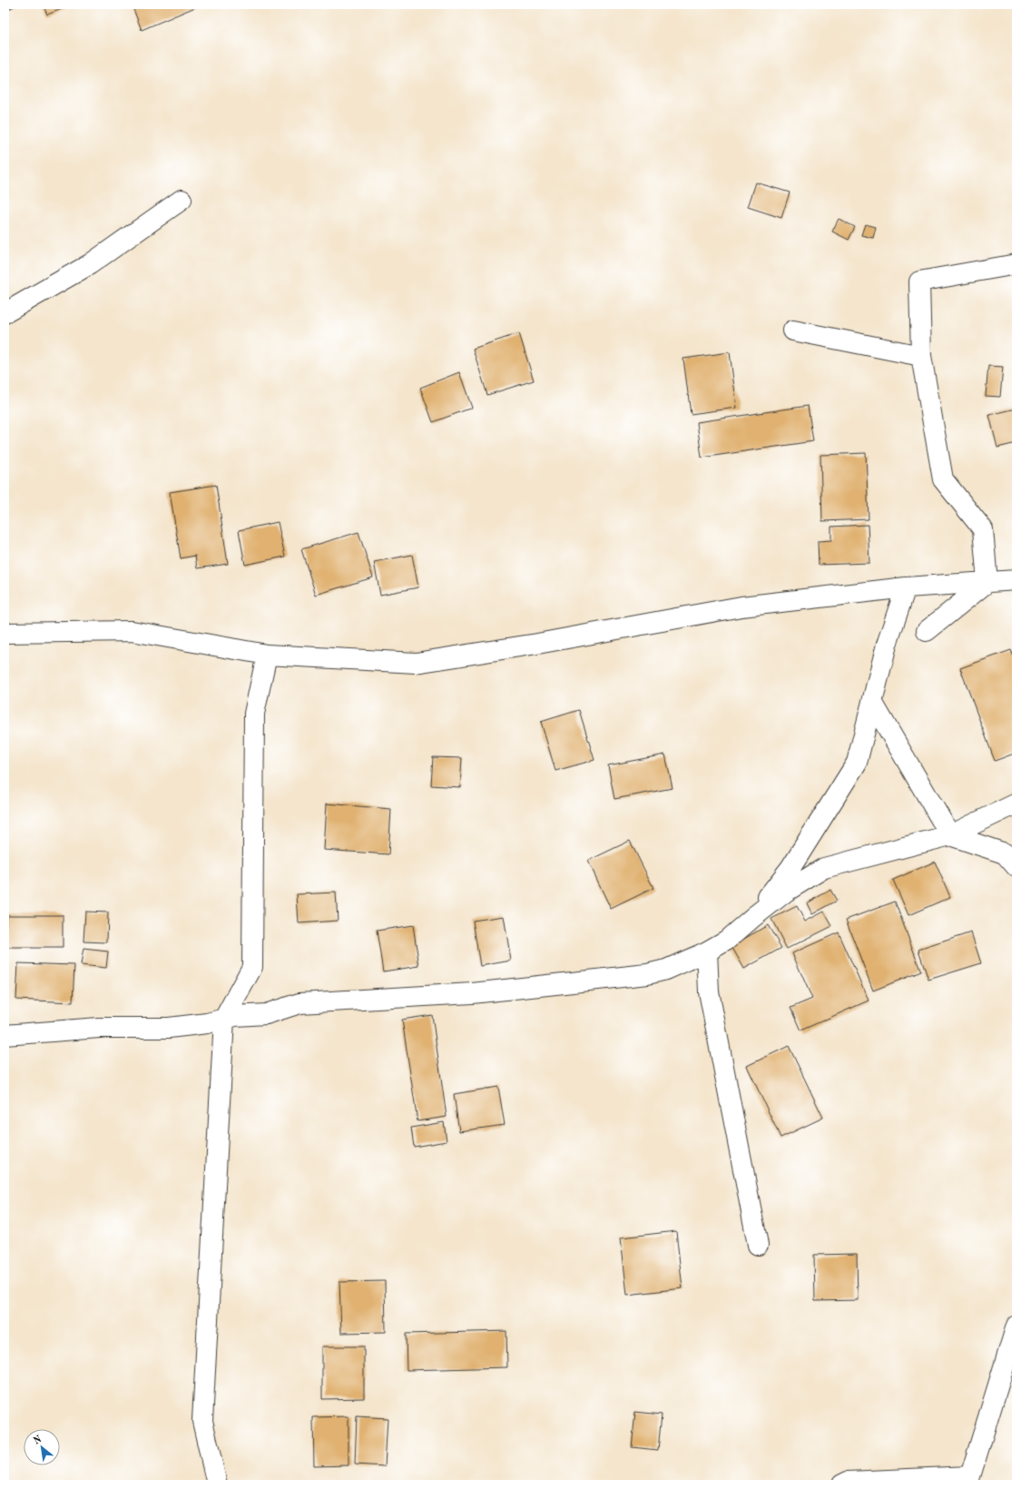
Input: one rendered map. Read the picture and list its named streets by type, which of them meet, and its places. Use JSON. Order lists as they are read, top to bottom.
{
  "north": "top left"
}
